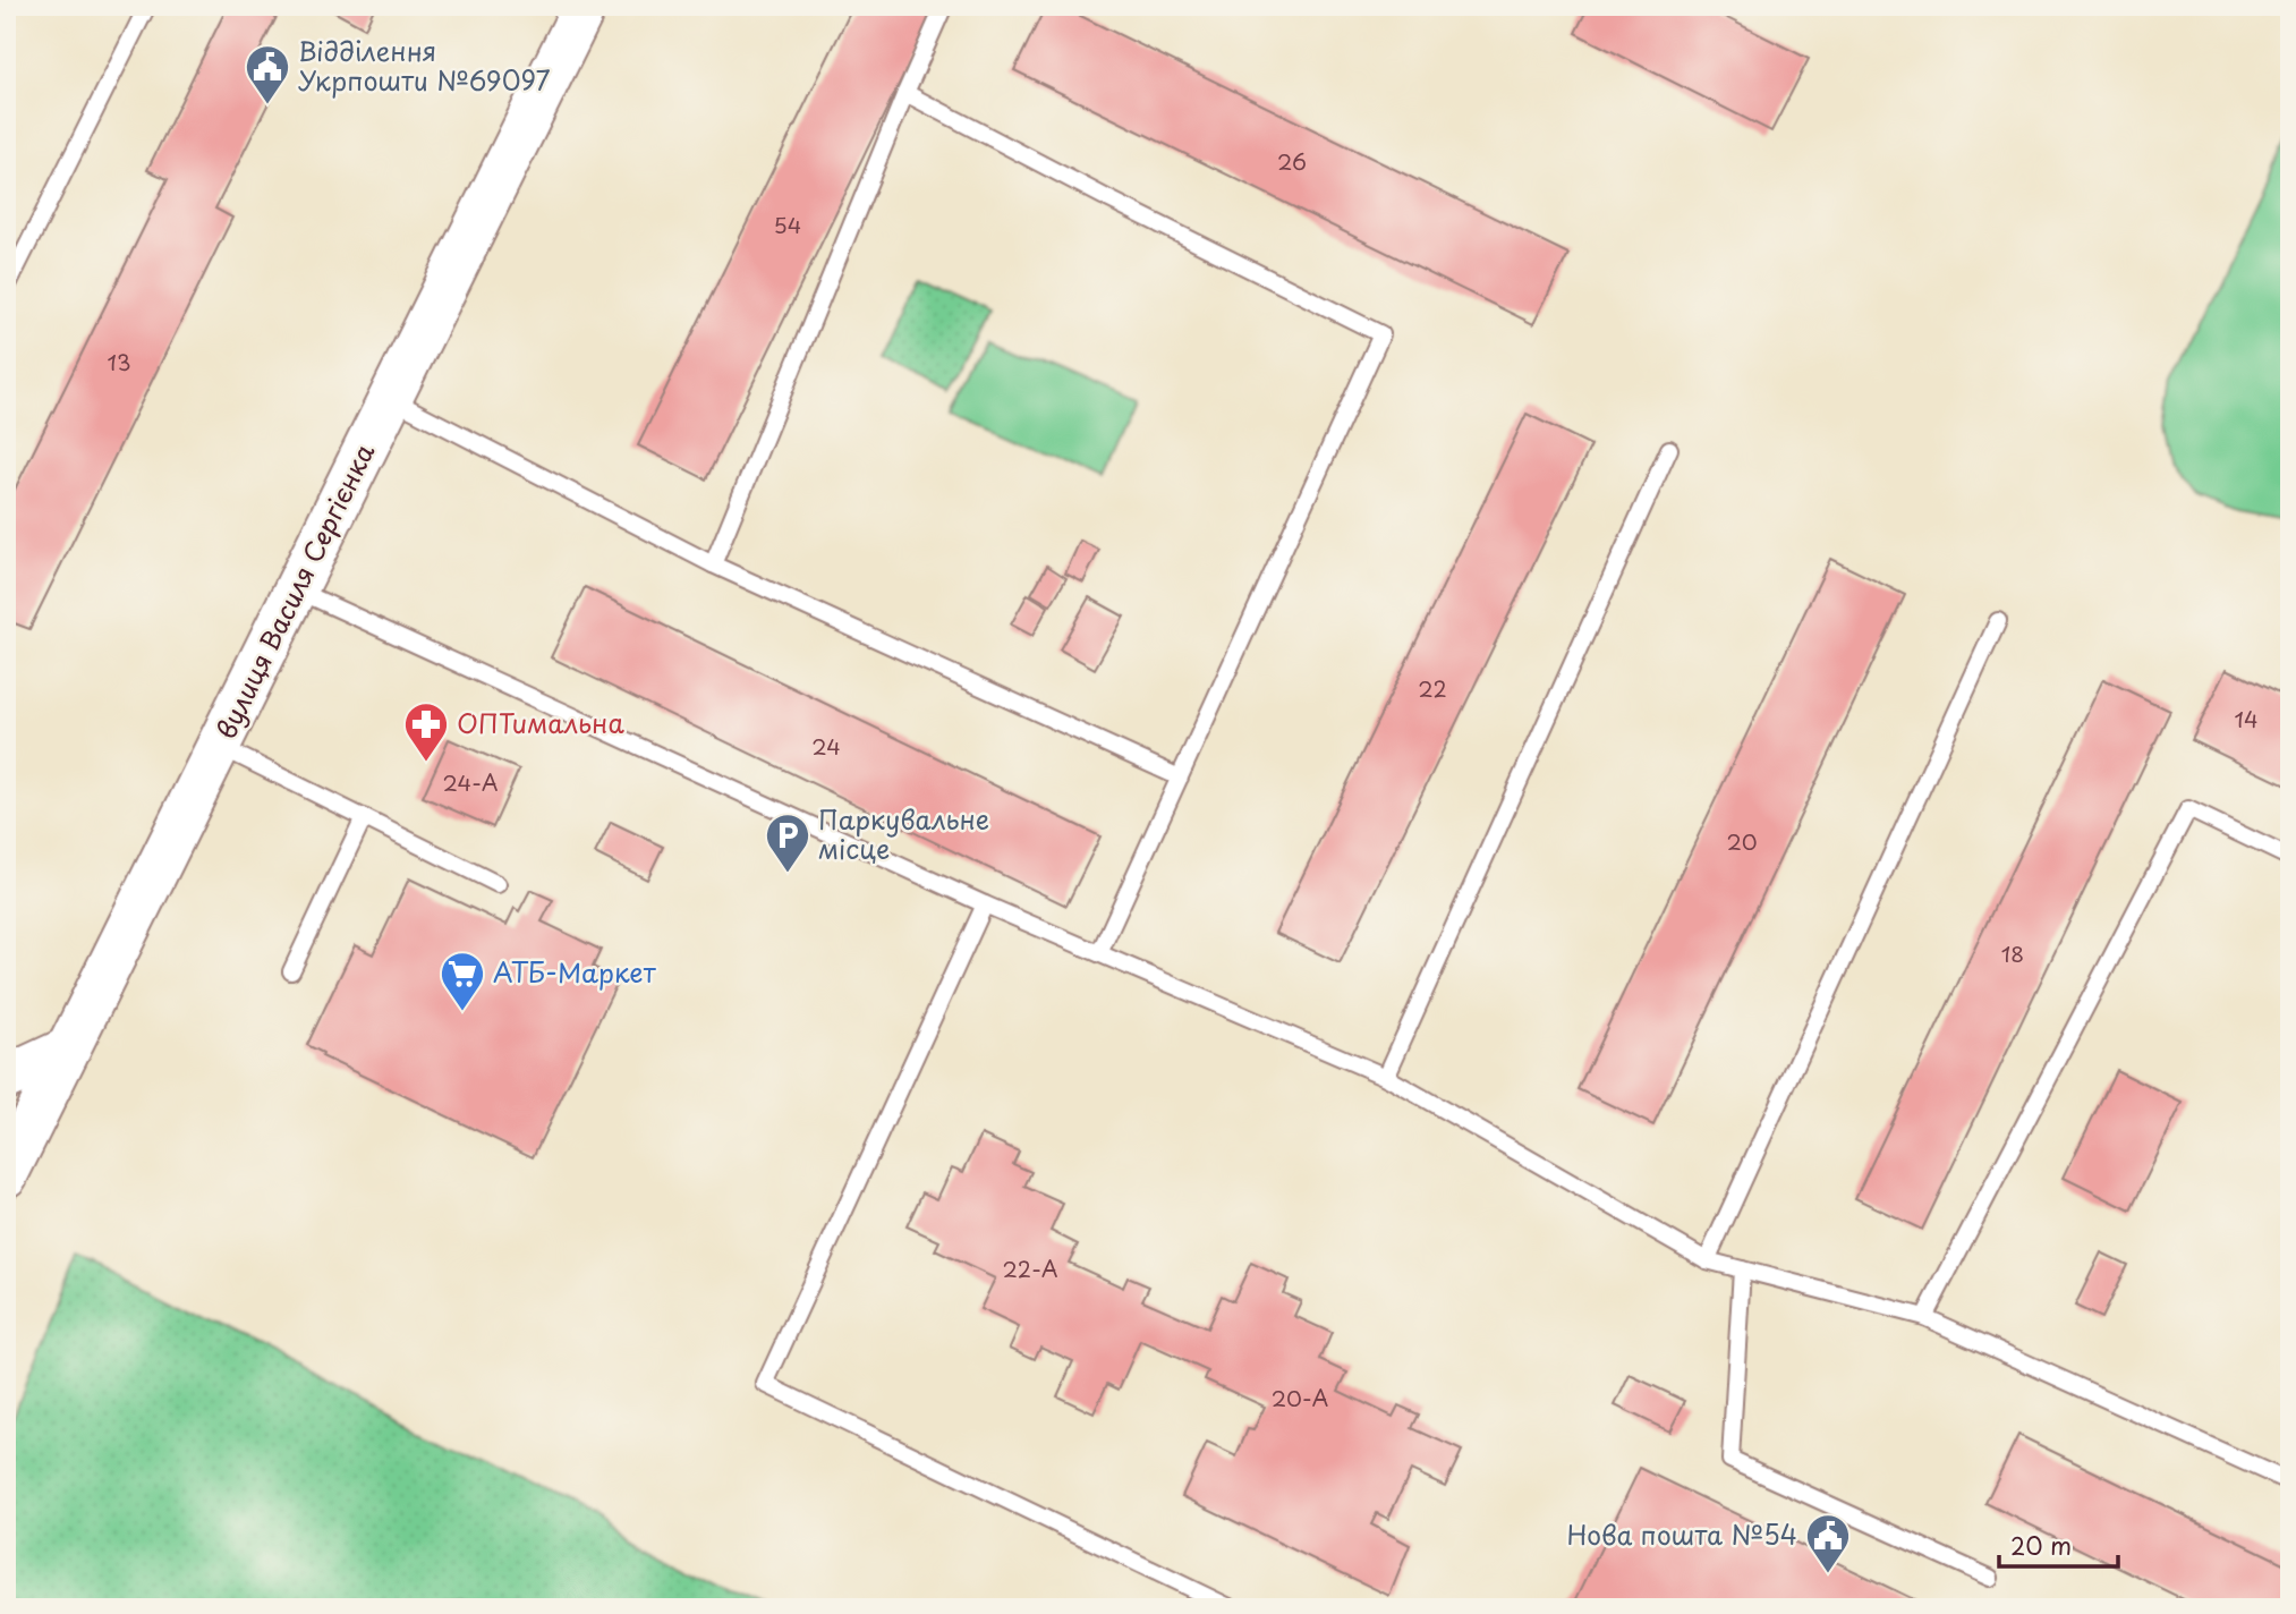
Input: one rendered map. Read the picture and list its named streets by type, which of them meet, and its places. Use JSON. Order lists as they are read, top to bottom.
{
  "streets": {
    "main road": ["вулиця Василя Сергієнка"]
  },
  "places": {
    "public building": ["Відділення Укрпошти №69097", "Нова пошта №54"],
    "pharmacy": ["ОПТимальна"],
    "parking": ["Паркувальне місце"],
    "supermarket": ["АТБ-Маркет"]
  },
  "house_numbers": [
    "26",
    "54",
    "13",
    "22",
    "14",
    "24",
    "24-А",
    "20",
    "18",
    "22-А",
    "20-А"
  ],
  "scale_bar": "20 m"
}
